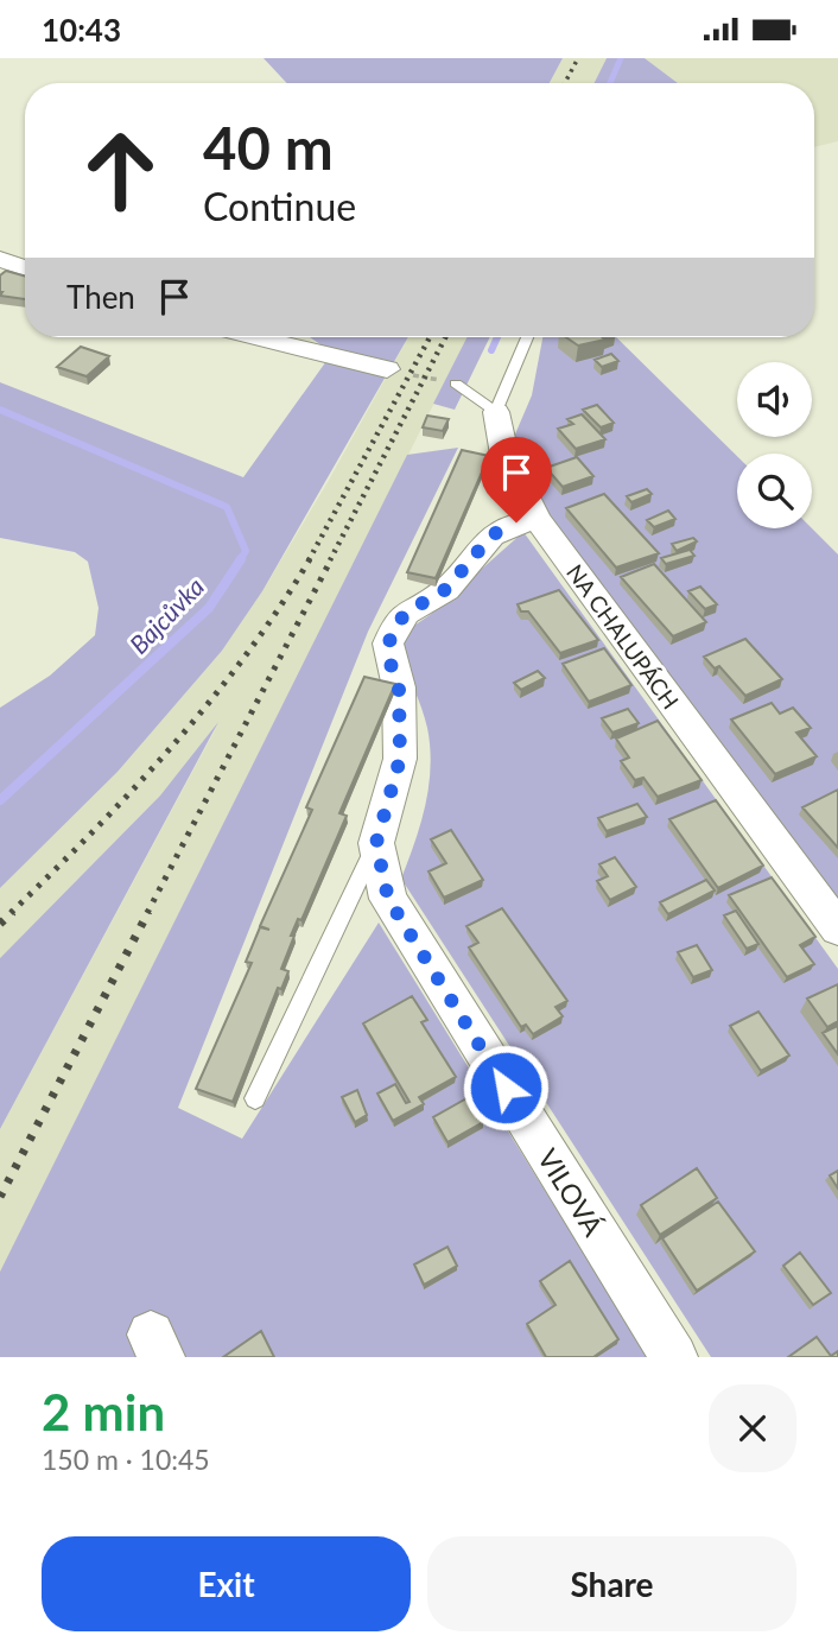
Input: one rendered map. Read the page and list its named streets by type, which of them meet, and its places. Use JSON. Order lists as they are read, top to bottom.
{
  "streets": {
    "street": ["NA CHALUPÁCH", "VILOVÁ"]
  },
  "water": ["Bajcůvka"],
  "page": {
    "status": "10:43",
    "turn": ["40 m", "Continue"],
    "then": "Then",
    "heading": ["2 min", "150 m · 10:45"],
    "buttons": ["Exit", "Share"]
  }
}
